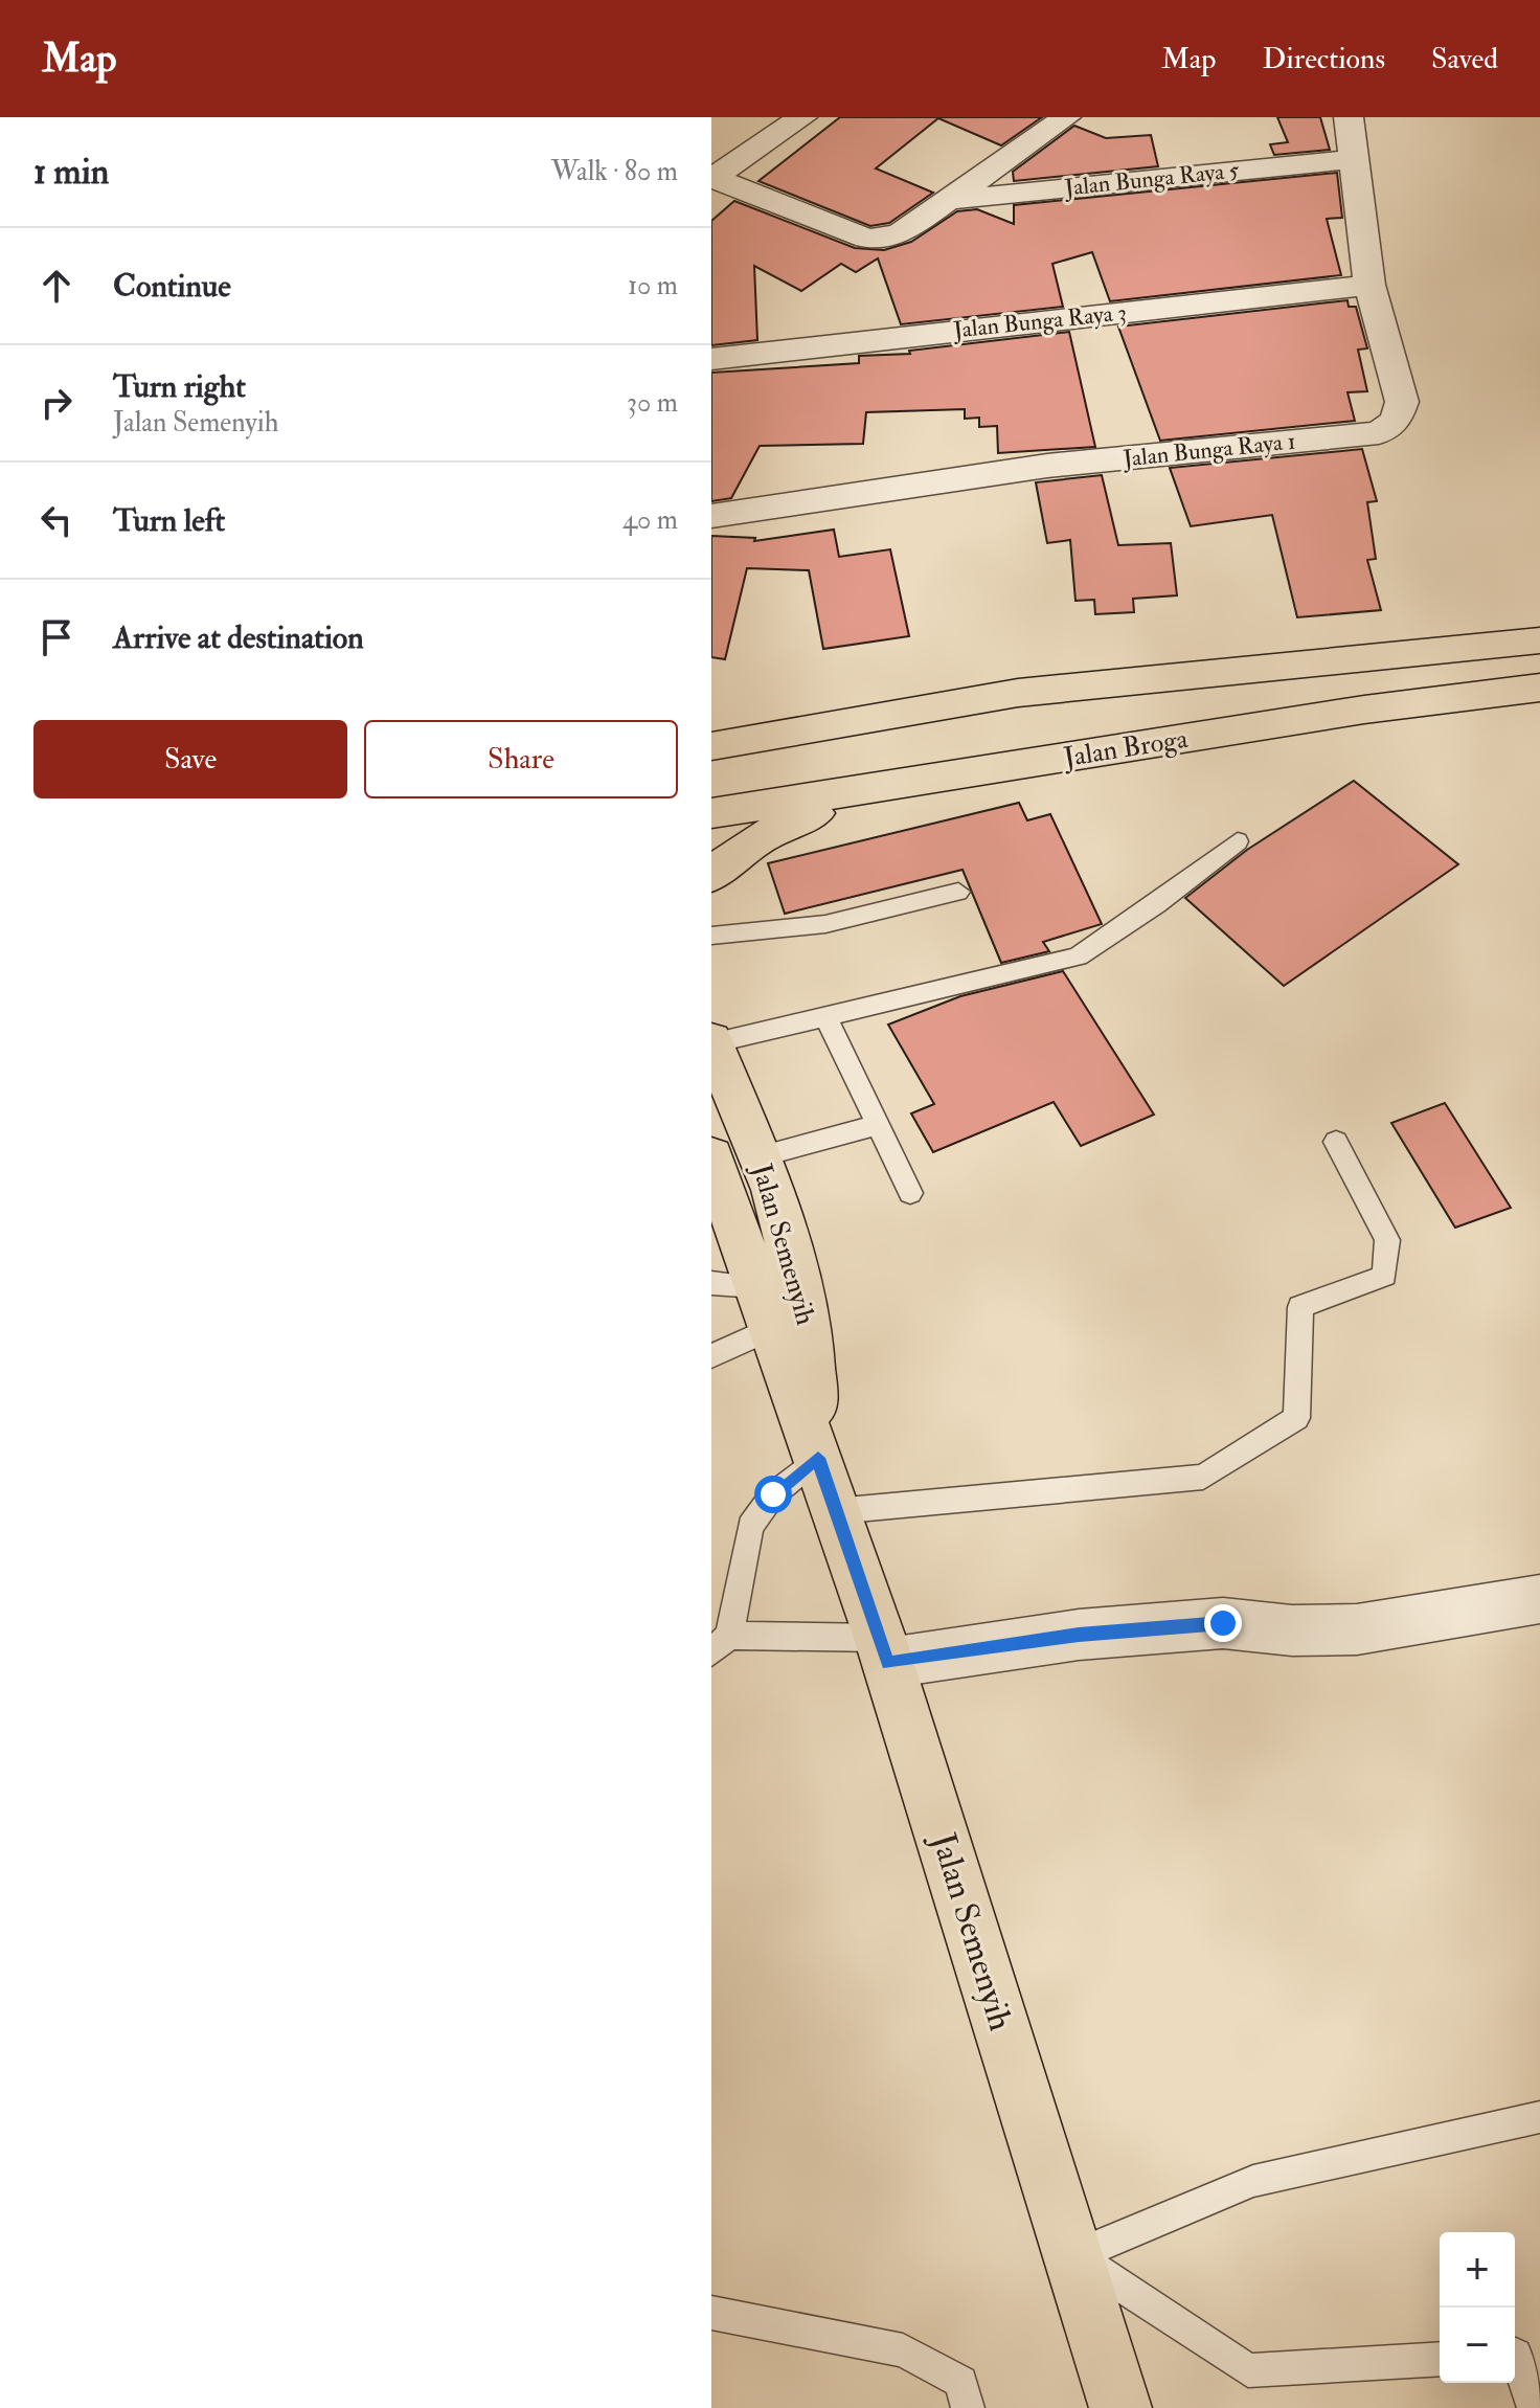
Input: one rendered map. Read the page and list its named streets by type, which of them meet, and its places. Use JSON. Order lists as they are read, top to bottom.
{
  "streets": {
    "main road": ["Jalan Broga", "Jalan Semenyih"],
    "street": ["Jalan Bunga Raya 5", "Jalan Bunga Raya 3", "Jalan Bunga Raya 1"]
  },
  "crossings": [
    ["Jalan Bunga Raya 5", "Jalan Bunga Raya 1"],
    ["Jalan Bunga Raya 3", "Jalan Bunga Raya 1"]
  ],
  "page": {
    "header": "Map",
    "nav": ["Map", "Directions", "Saved"],
    "heading": ["1 min", "Walk · 80 m"],
    "list": [
      ["Continue", "10 m"],
      ["Turn right", "Jalan Semenyih", "30 m"],
      ["Turn left", "40 m"],
      "Arrive at destination"
    ],
    "buttons": ["Save", "Share"],
    "map_buttons": ["+", "−"]
  }
}
